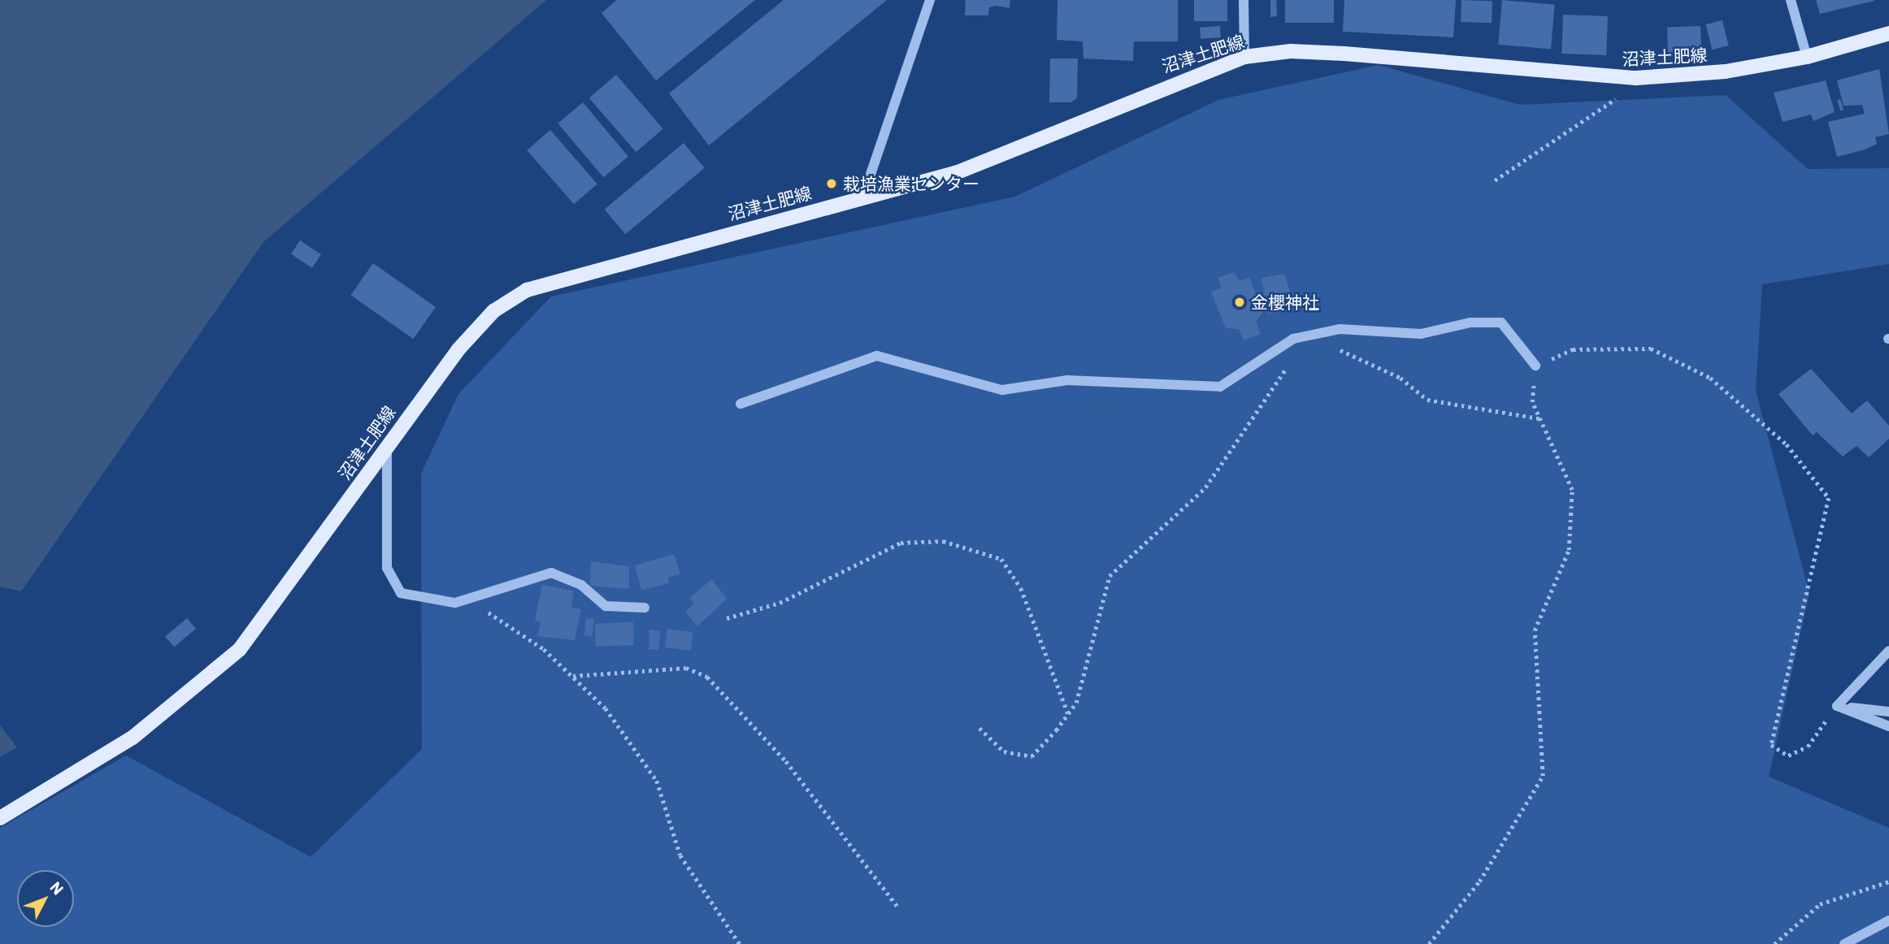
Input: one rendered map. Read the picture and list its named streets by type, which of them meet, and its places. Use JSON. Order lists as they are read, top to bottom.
{
  "streets": {
    "main road": ["沼津土肥線"]
  },
  "places": ["栽培漁業センター", "金櫻神社"],
  "north": "top right"
}
